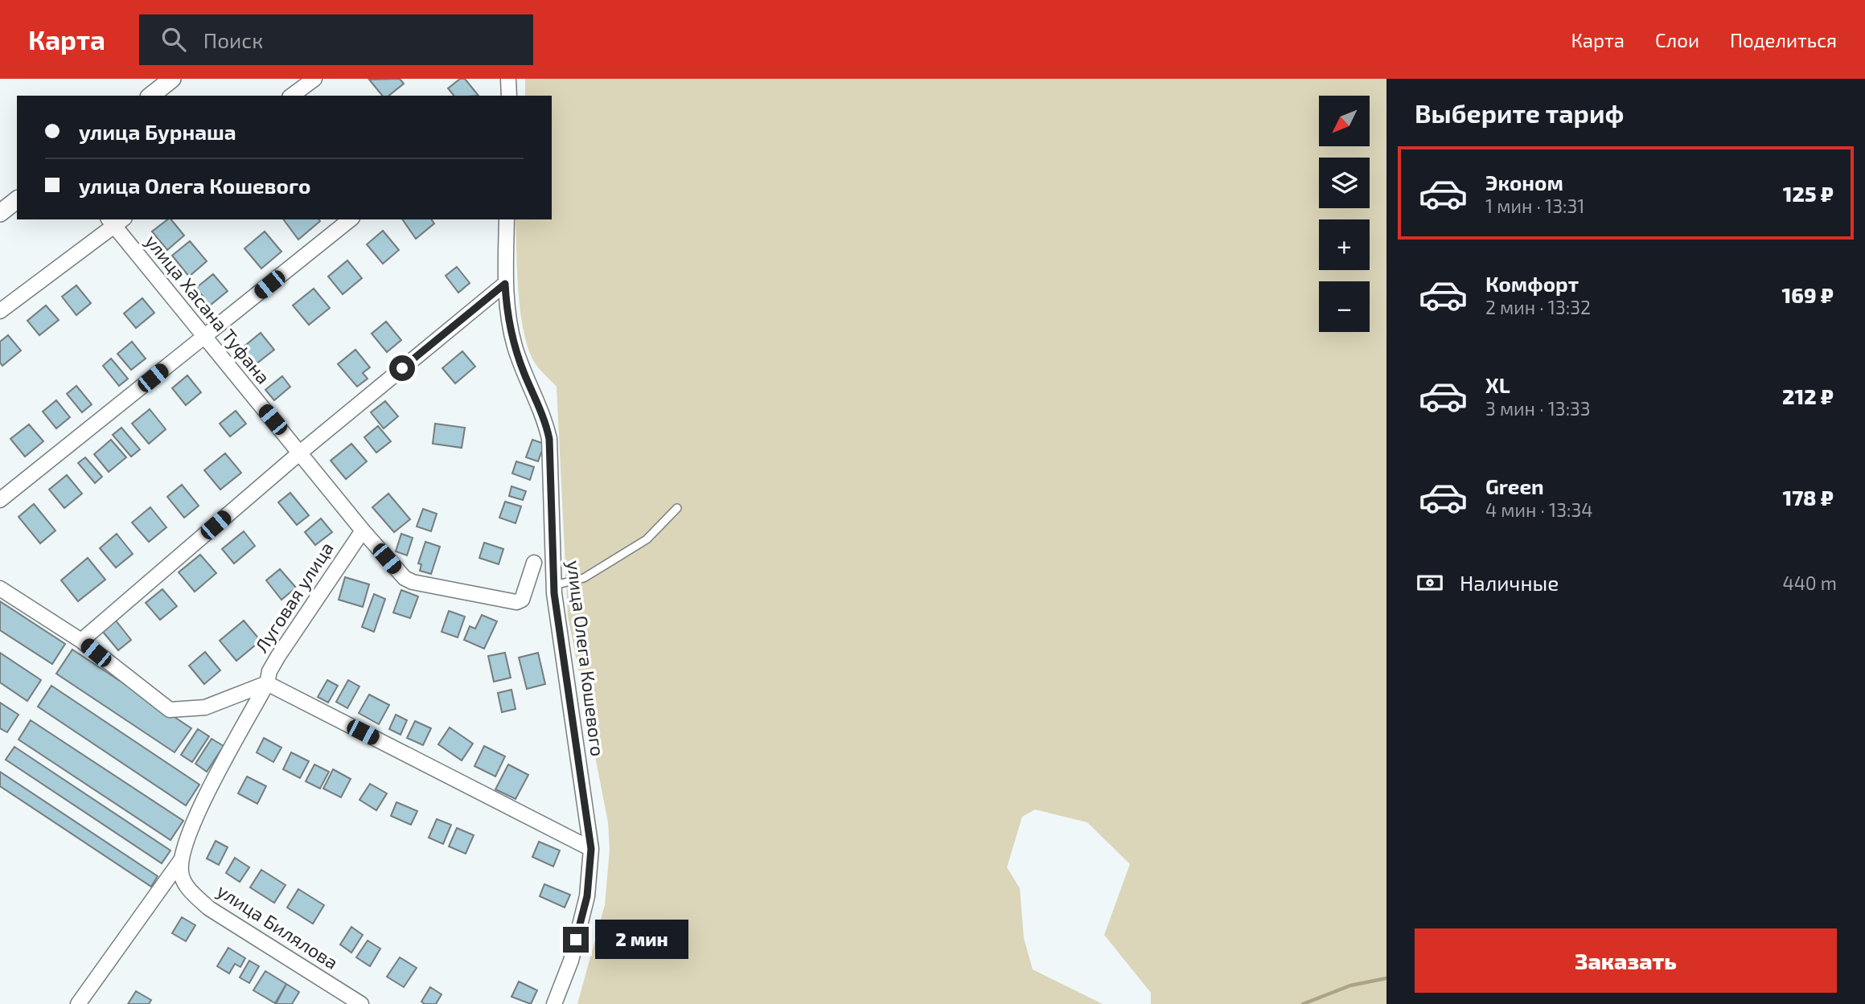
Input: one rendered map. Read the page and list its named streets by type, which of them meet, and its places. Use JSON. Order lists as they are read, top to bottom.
{
  "streets": {
    "street": [
      "улица Хасана Туфана",
      "Луговая улица",
      "улица Олега Кошевого",
      "улица Билялова"
    ]
  },
  "crossings": [
    ["улица Хасана Туфана", "Луговая улица"],
    ["Луговая улица", "улица Олега Кошевого"]
  ],
  "north": "bottom left",
  "page": {
    "header": "Карта",
    "search": "Поиск",
    "nav": ["Карта", "Слои", "Поделиться"],
    "heading": "Выберите тариф",
    "map_buttons": ["+", "−"],
    "banner": ["улица Бурнаша", "улица Олега Кошевого"],
    "list": [
      {
        "name": "Эконом",
        "note": "1 мин · 13:31",
        "value": "125 ₽"
      },
      {
        "name": "Комфорт",
        "note": "2 мин · 13:32",
        "value": "169 ₽"
      },
      {
        "name": "XL",
        "note": "3 мин · 13:33",
        "value": "212 ₽"
      },
      {
        "name": "Green",
        "note": "4 мин · 13:34",
        "value": "178 ₽"
      }
    ],
    "pay": ["Наличные", "440 m"],
    "buttons": "Заказать",
    "bubble": "2 мин"
  }
}
